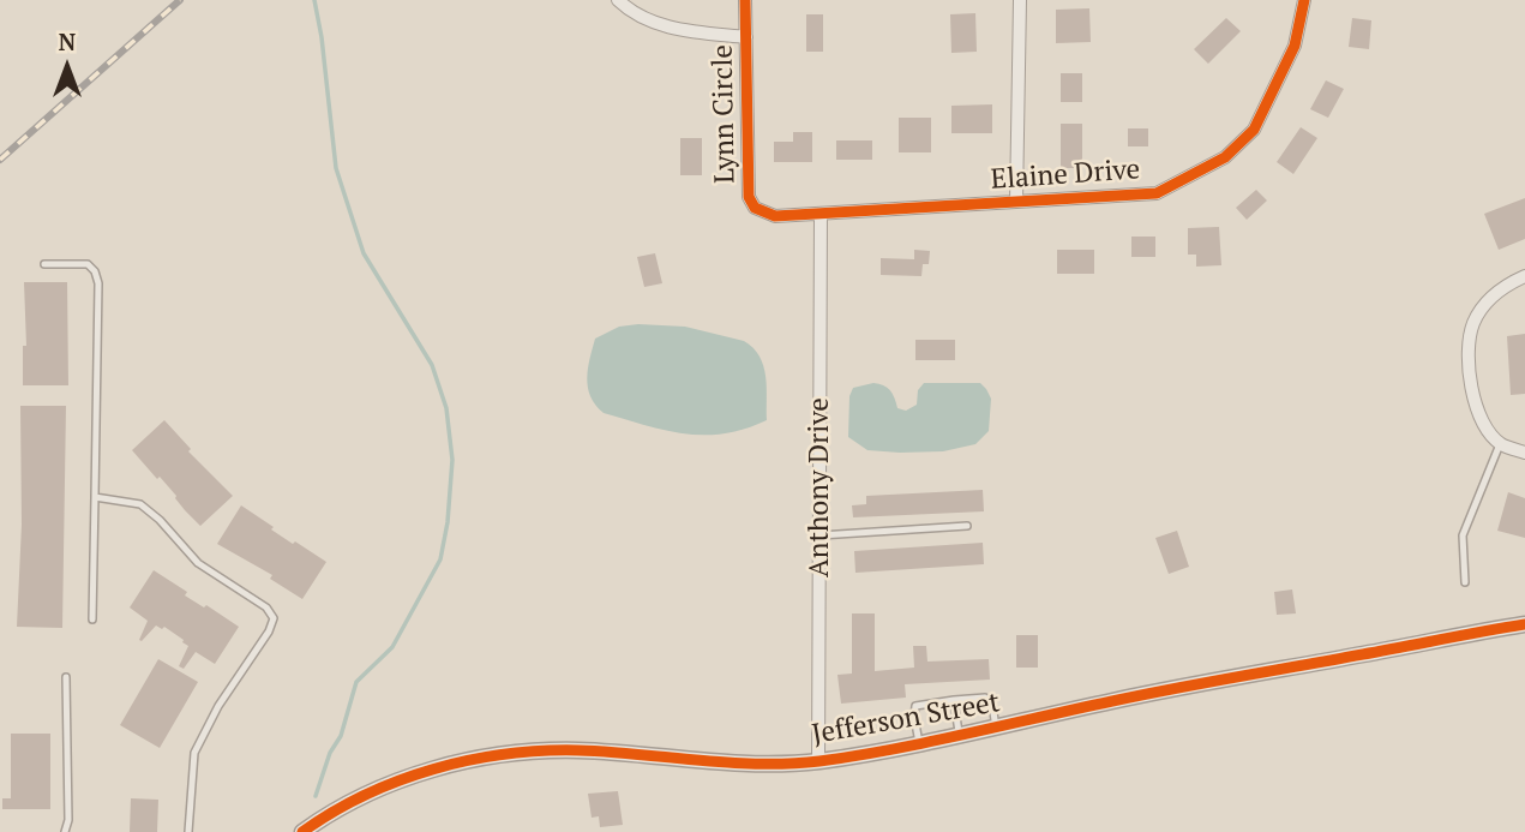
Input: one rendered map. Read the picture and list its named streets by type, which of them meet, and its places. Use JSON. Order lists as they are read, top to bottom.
{
  "streets": {
    "street": [
      "Lynn Circle",
      "Elaine Drive",
      "Anthony Drive",
      "Jefferson Street"
    ]
  },
  "crossings": [
    ["Lynn Circle", "Elaine Drive"],
    ["Lynn Circle", "Anthony Drive"],
    ["Elaine Drive", "Anthony Drive"],
    ["Anthony Drive", "Jefferson Street"]
  ],
  "north": "top"
}
